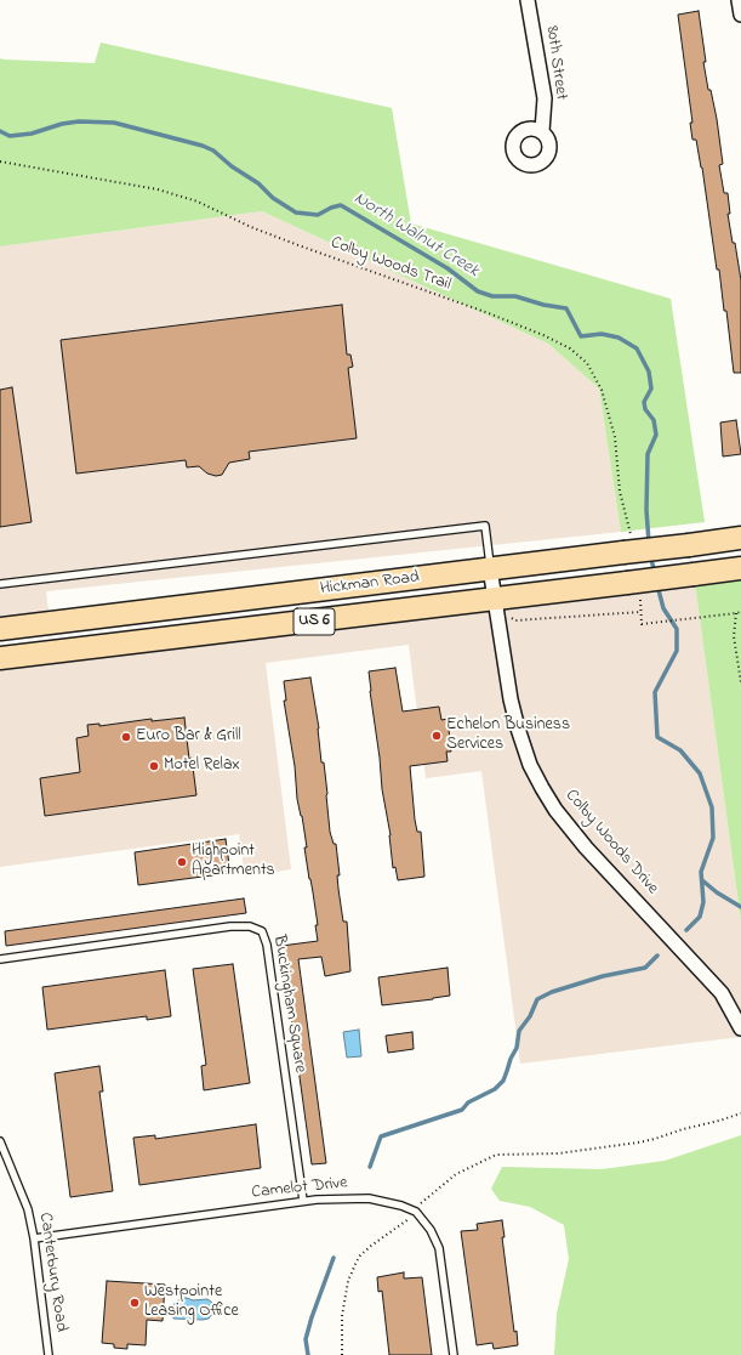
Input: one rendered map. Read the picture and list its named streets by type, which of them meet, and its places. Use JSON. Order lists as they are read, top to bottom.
{
  "streets": {
    "main road": ["Hickman Road", "US 6"],
    "street": ["80th Street", "Colby Woods Drive"],
    "lane": ["Buckingham Square", "Camelot Drive", "Canterbury Road"],
    "path": ["Colby Woods Trail"]
  },
  "crossings": [
    ["Colby Woods Trail", "Hickman Road"],
    ["Hickman Road", "Colby Woods Drive"],
    ["Buckingham Square", "Camelot Drive"],
    ["Camelot Drive", "Canterbury Road"]
  ],
  "water": ["North Walnut Creek"],
  "places": [
    "Echelon Business Services",
    "Euro Bar & Grill",
    "Motel Relax",
    "Highpoint Apartments",
    "Westpointe Leasing Office"
  ]
}
